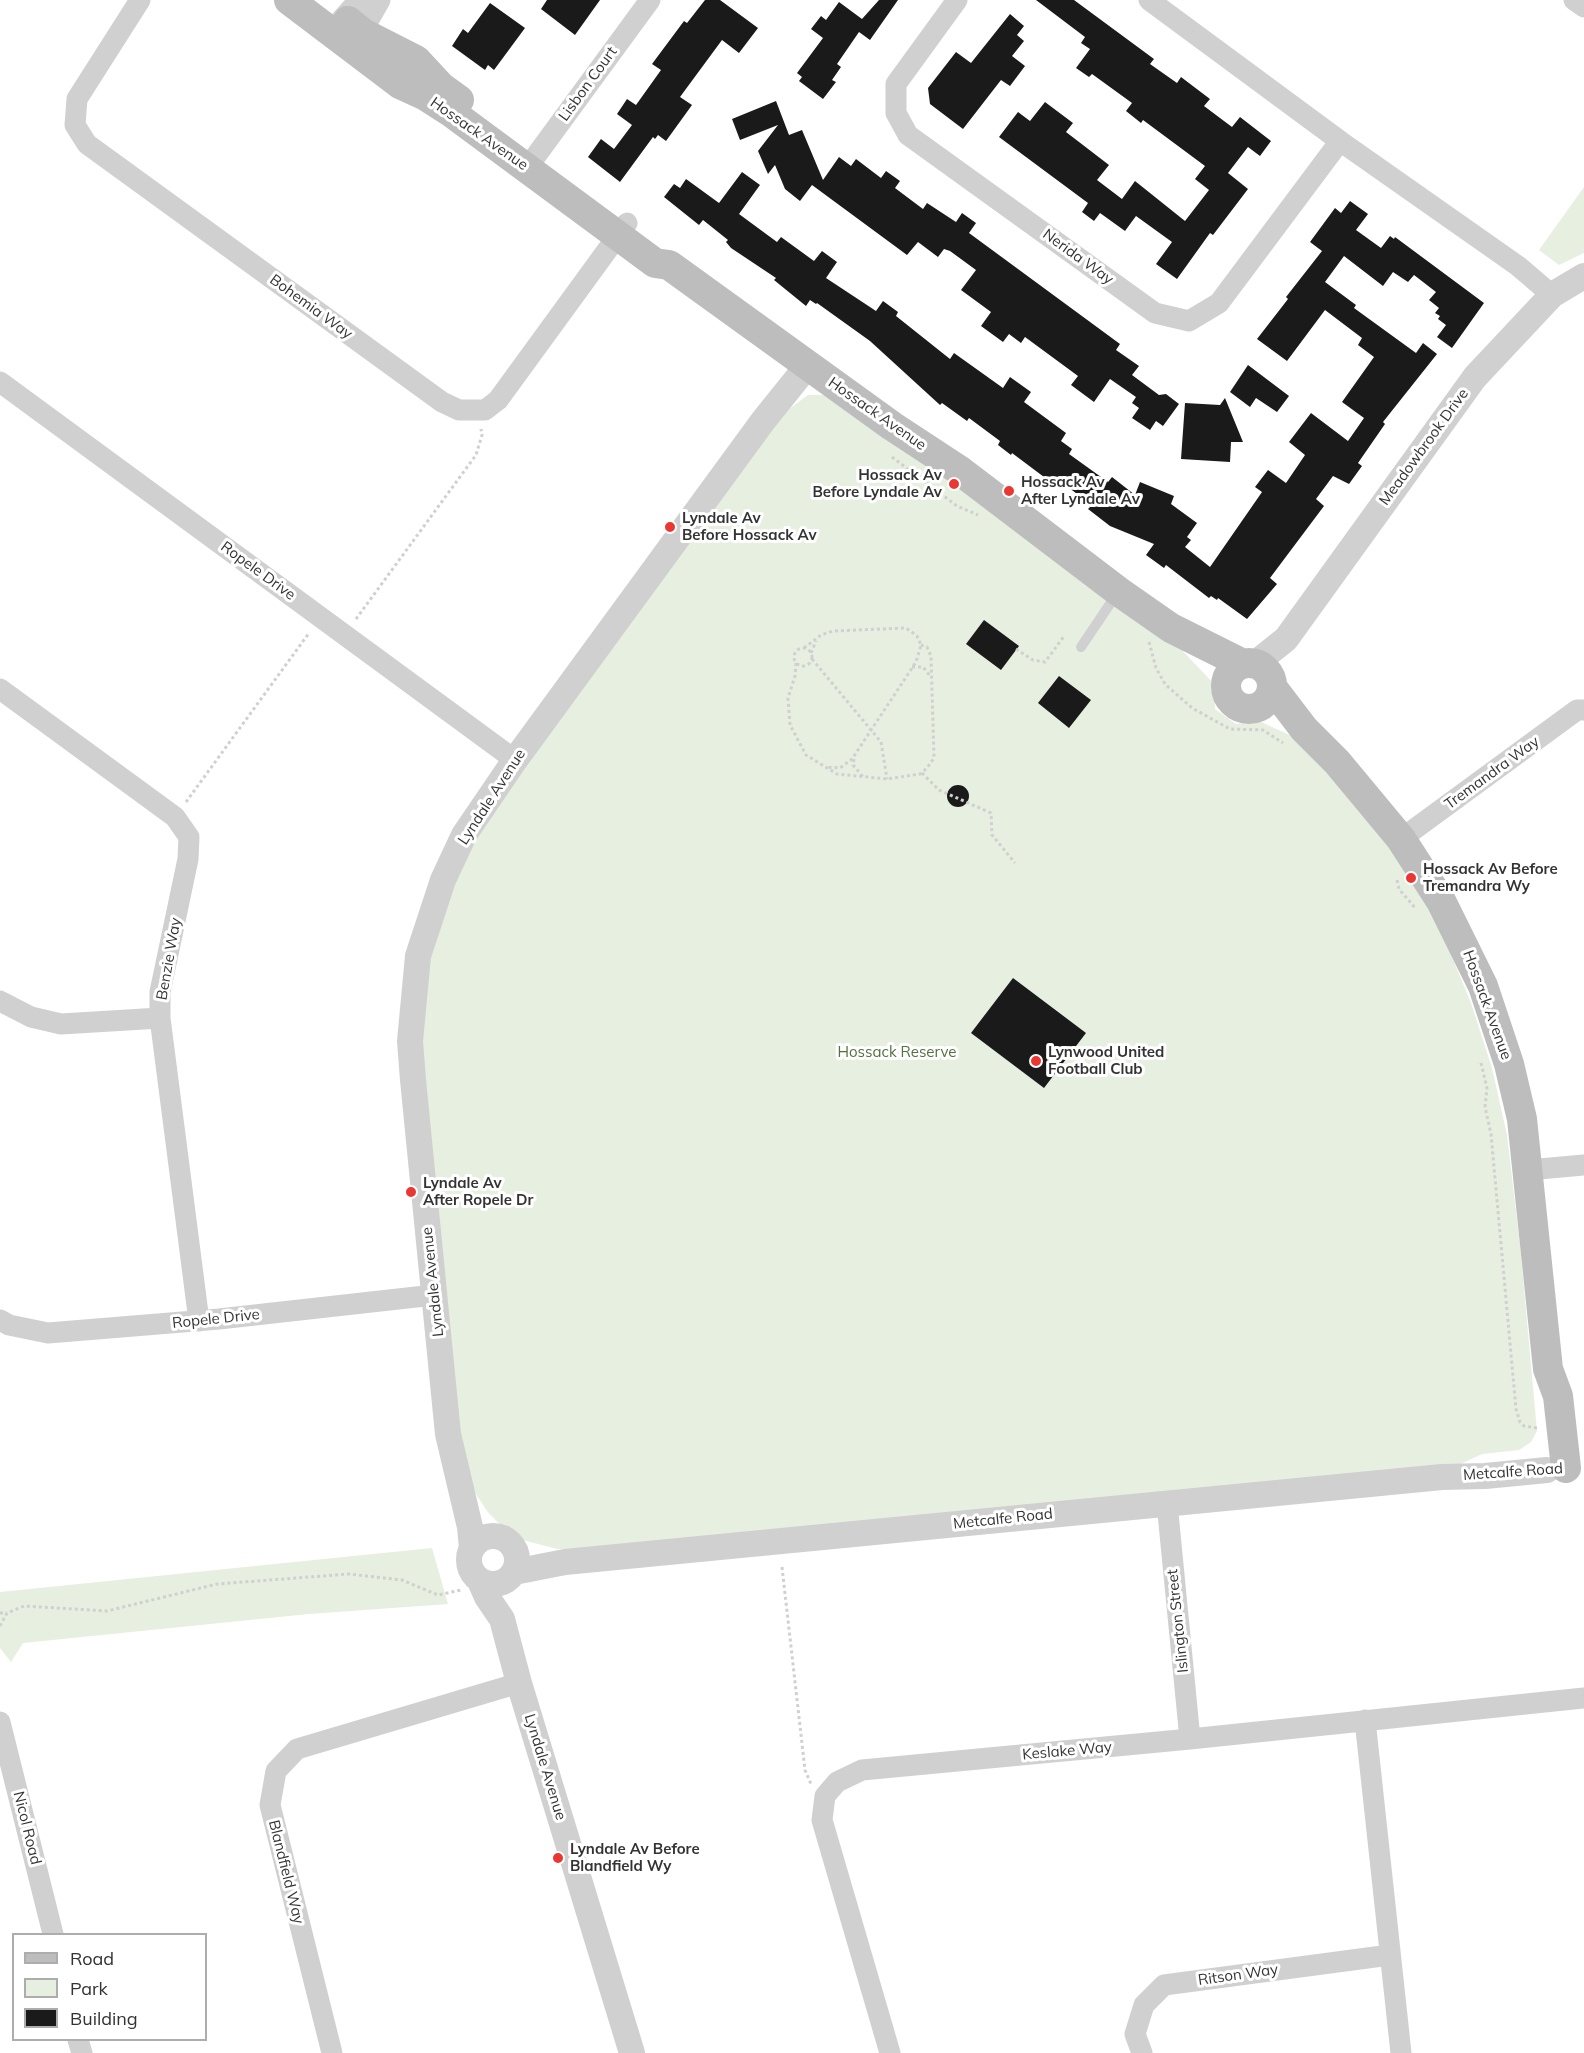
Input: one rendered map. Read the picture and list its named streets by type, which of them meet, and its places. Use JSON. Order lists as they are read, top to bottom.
{
  "streets": {
    "main road": ["Hossack Avenue"],
    "street": [
      "Lisbon Court",
      "Nerida Way",
      "Bohemia Way",
      "Meadowbrook Drive",
      "Ropele Drive",
      "Tremandra Way",
      "Lyndale Avenue",
      "Benzie Way",
      "Metcalfe Road",
      "Islington Street",
      "Keslake Way",
      "Nicol Road",
      "Blandfield Way",
      "Ritson Way"
    ]
  },
  "crossings": [
    ["Lisbon Court", "Hossack Avenue"],
    ["Hossack Avenue", "Meadowbrook Drive"],
    ["Hossack Avenue", "Tremandra Way"],
    ["Hossack Avenue", "Lyndale Avenue"],
    ["Hossack Avenue", "Metcalfe Road"],
    ["Ropele Drive", "Lyndale Avenue"],
    ["Ropele Drive", "Benzie Way"],
    ["Lyndale Avenue", "Metcalfe Road"],
    ["Lyndale Avenue", "Blandfield Way"],
    ["Metcalfe Road", "Islington Street"],
    ["Islington Street", "Keslake Way"]
  ],
  "parks": ["Hossack Reserve"],
  "places": [
    "Hossack Av Before Lyndale Av",
    "Hossack Av After Lyndale Av",
    "Lyndale Av Before Hossack Av",
    "Hossack Av Before Tremandra Wy",
    "Lynwood United Football Club",
    "Lyndale Av After Ropele Dr",
    "Lyndale Av Before Blandfield Wy"
  ],
  "legend": ["Road", "Park", "Building"]
}
